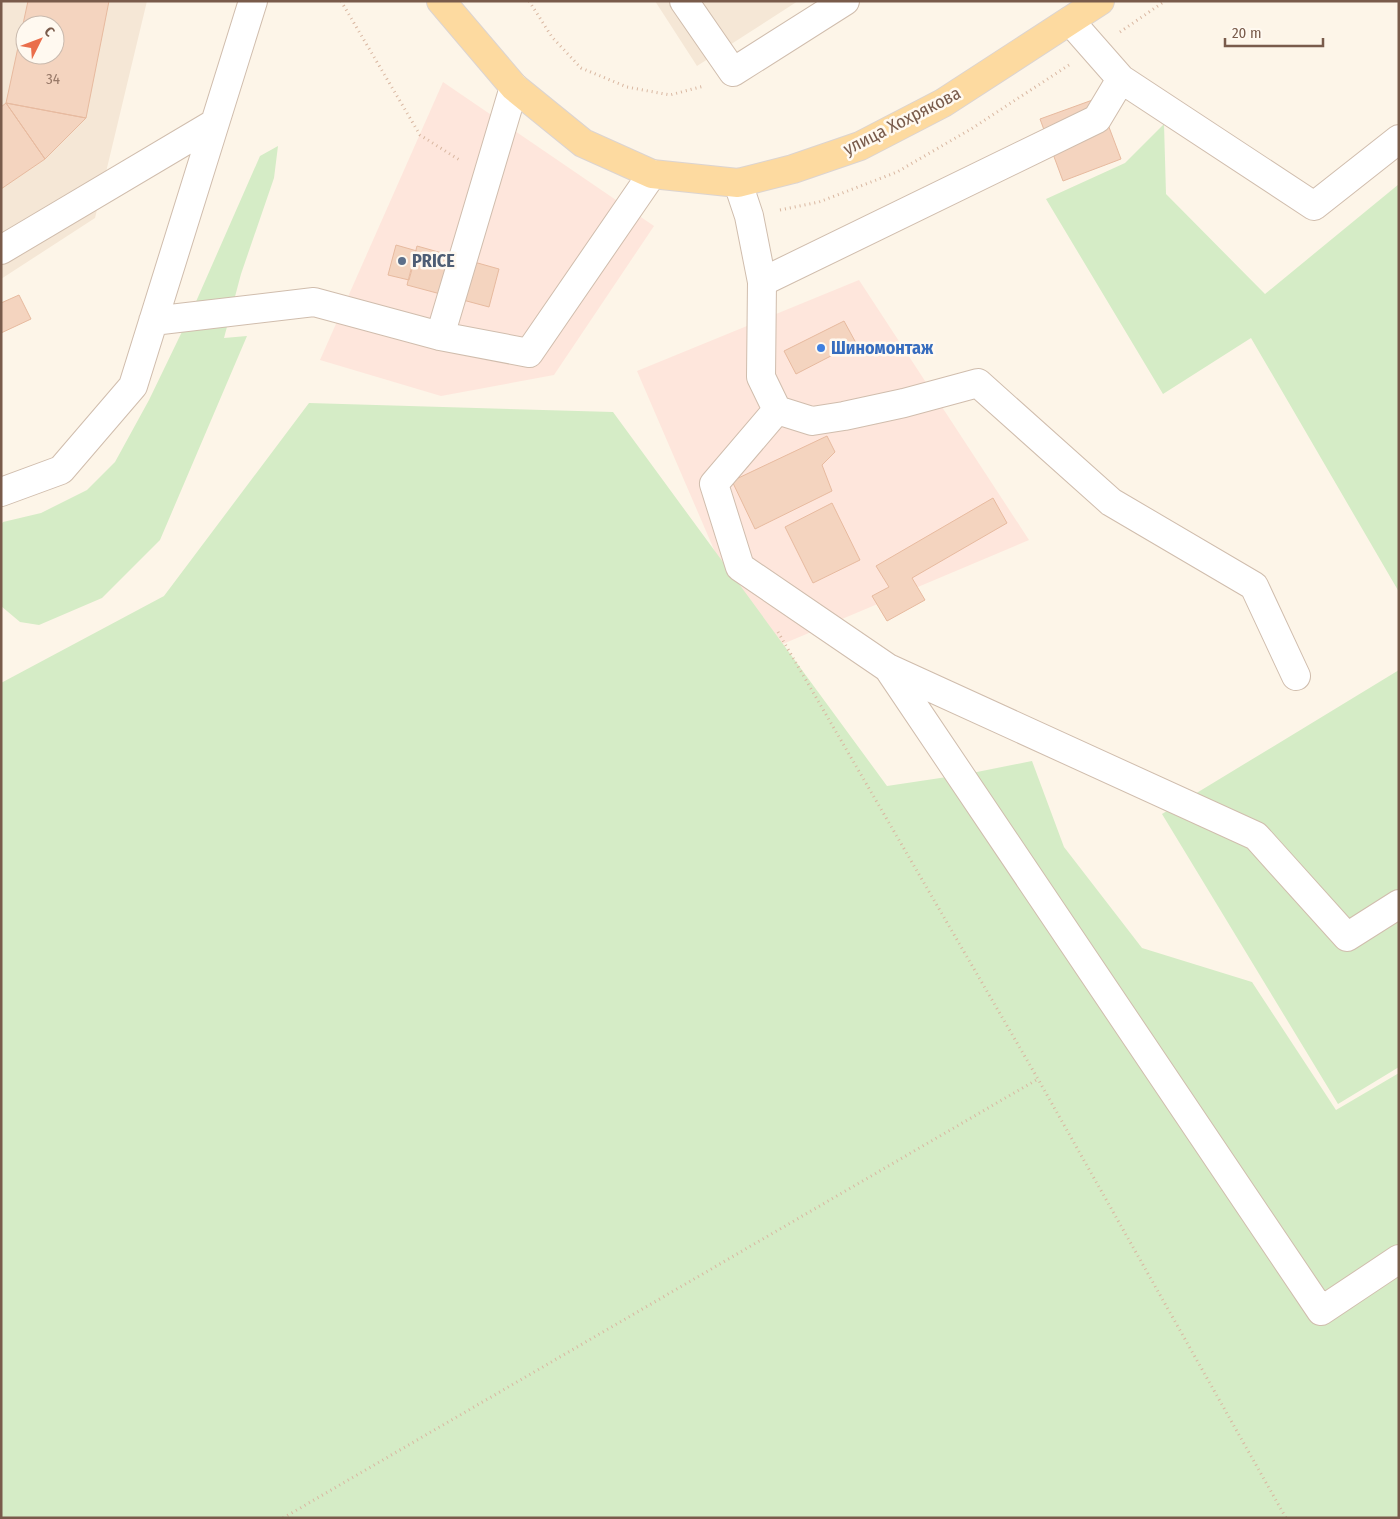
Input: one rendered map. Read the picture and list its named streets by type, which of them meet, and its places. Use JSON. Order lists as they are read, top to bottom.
{
  "streets": {
    "main road": ["улица Хохрякова"]
  },
  "places": ["PRICE", "Шиномонтаж"],
  "house_numbers": ["34"],
  "scale_bar": "20 m",
  "north": "top right"
}
